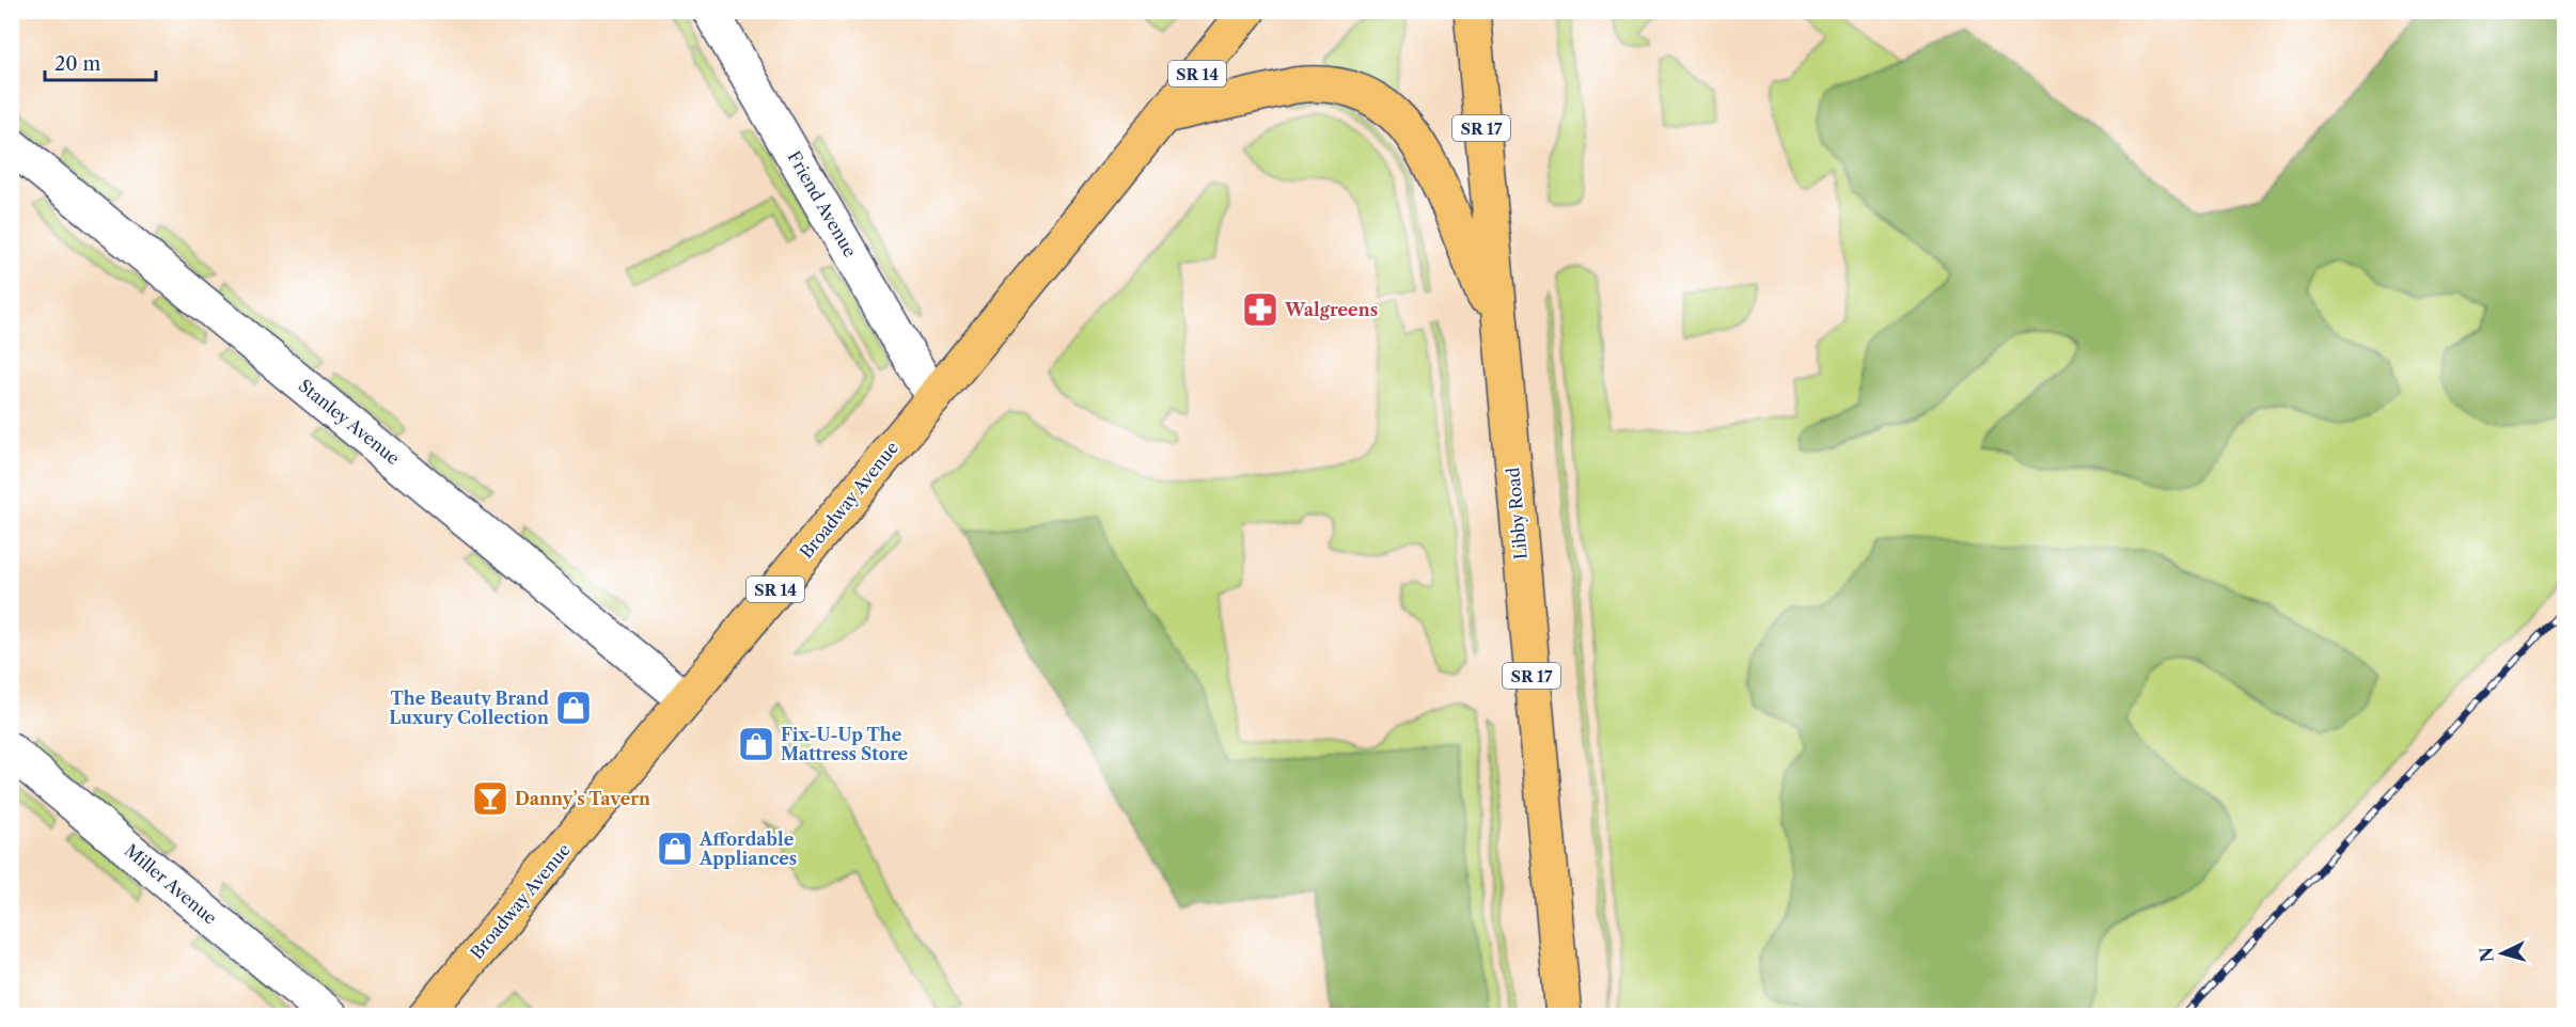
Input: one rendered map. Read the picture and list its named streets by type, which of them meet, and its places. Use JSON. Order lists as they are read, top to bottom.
{
  "streets": {
    "main road": [
      "SR 14",
      "SR 17",
      "Broadway Avenue",
      "Libby Road"
    ],
    "street": ["Friend Avenue", "Stanley Avenue", "Miller Avenue"]
  },
  "crossings": [
    ["Friend Avenue", "Broadway Avenue"],
    ["Stanley Avenue", "Broadway Avenue"]
  ],
  "places": {
    "pharmacy": ["Walgreens"],
    "shop": ["The Beauty Brand Luxury Collection", "Fix-U-Up The Mattress Store", "Affordable Appliances"],
    "bar": ["Danny’s Tavern"]
  },
  "scale_bar": "20 m",
  "north": "left"
}
